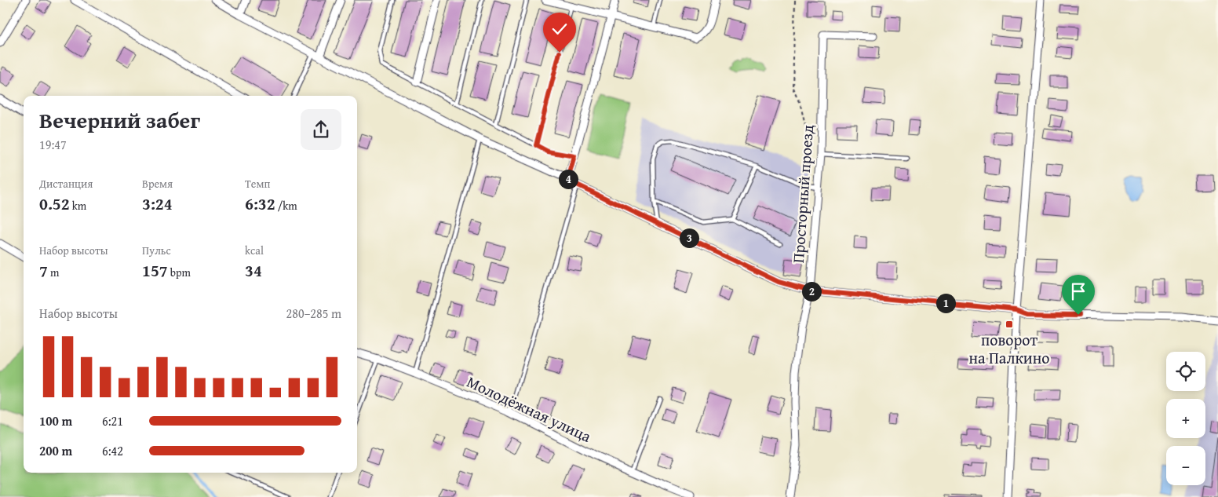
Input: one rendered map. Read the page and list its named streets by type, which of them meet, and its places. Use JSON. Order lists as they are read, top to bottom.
{
  "streets": {
    "street": ["Просторный проезд", "Молодёжная улица"]
  },
  "places": {
    "transit": ["поворот на Палкино"]
  },
  "page": {
    "heading": ["Вечерний забег", "19:47"],
    "stats": [
      ["Дистанция", "0.52 km"],
      ["Время", "3:24"],
      ["Темп", "6:32 /km"],
      ["Набор высоты", "7 m"],
      ["Пульс", "157 bpm"],
      ["kcal", "34"]
    ],
    "pins": [
      "4",
      "3",
      "2",
      "1"
    ],
    "chart": ["Набор высоты", "280–285 m"],
    "map_buttons": ["+", "−"],
    "list": [
      {
        "name": "100 m",
        "note": "6:21"
      },
      {
        "name": "200 m",
        "note": "6:42"
      }
    ]
  }
}
